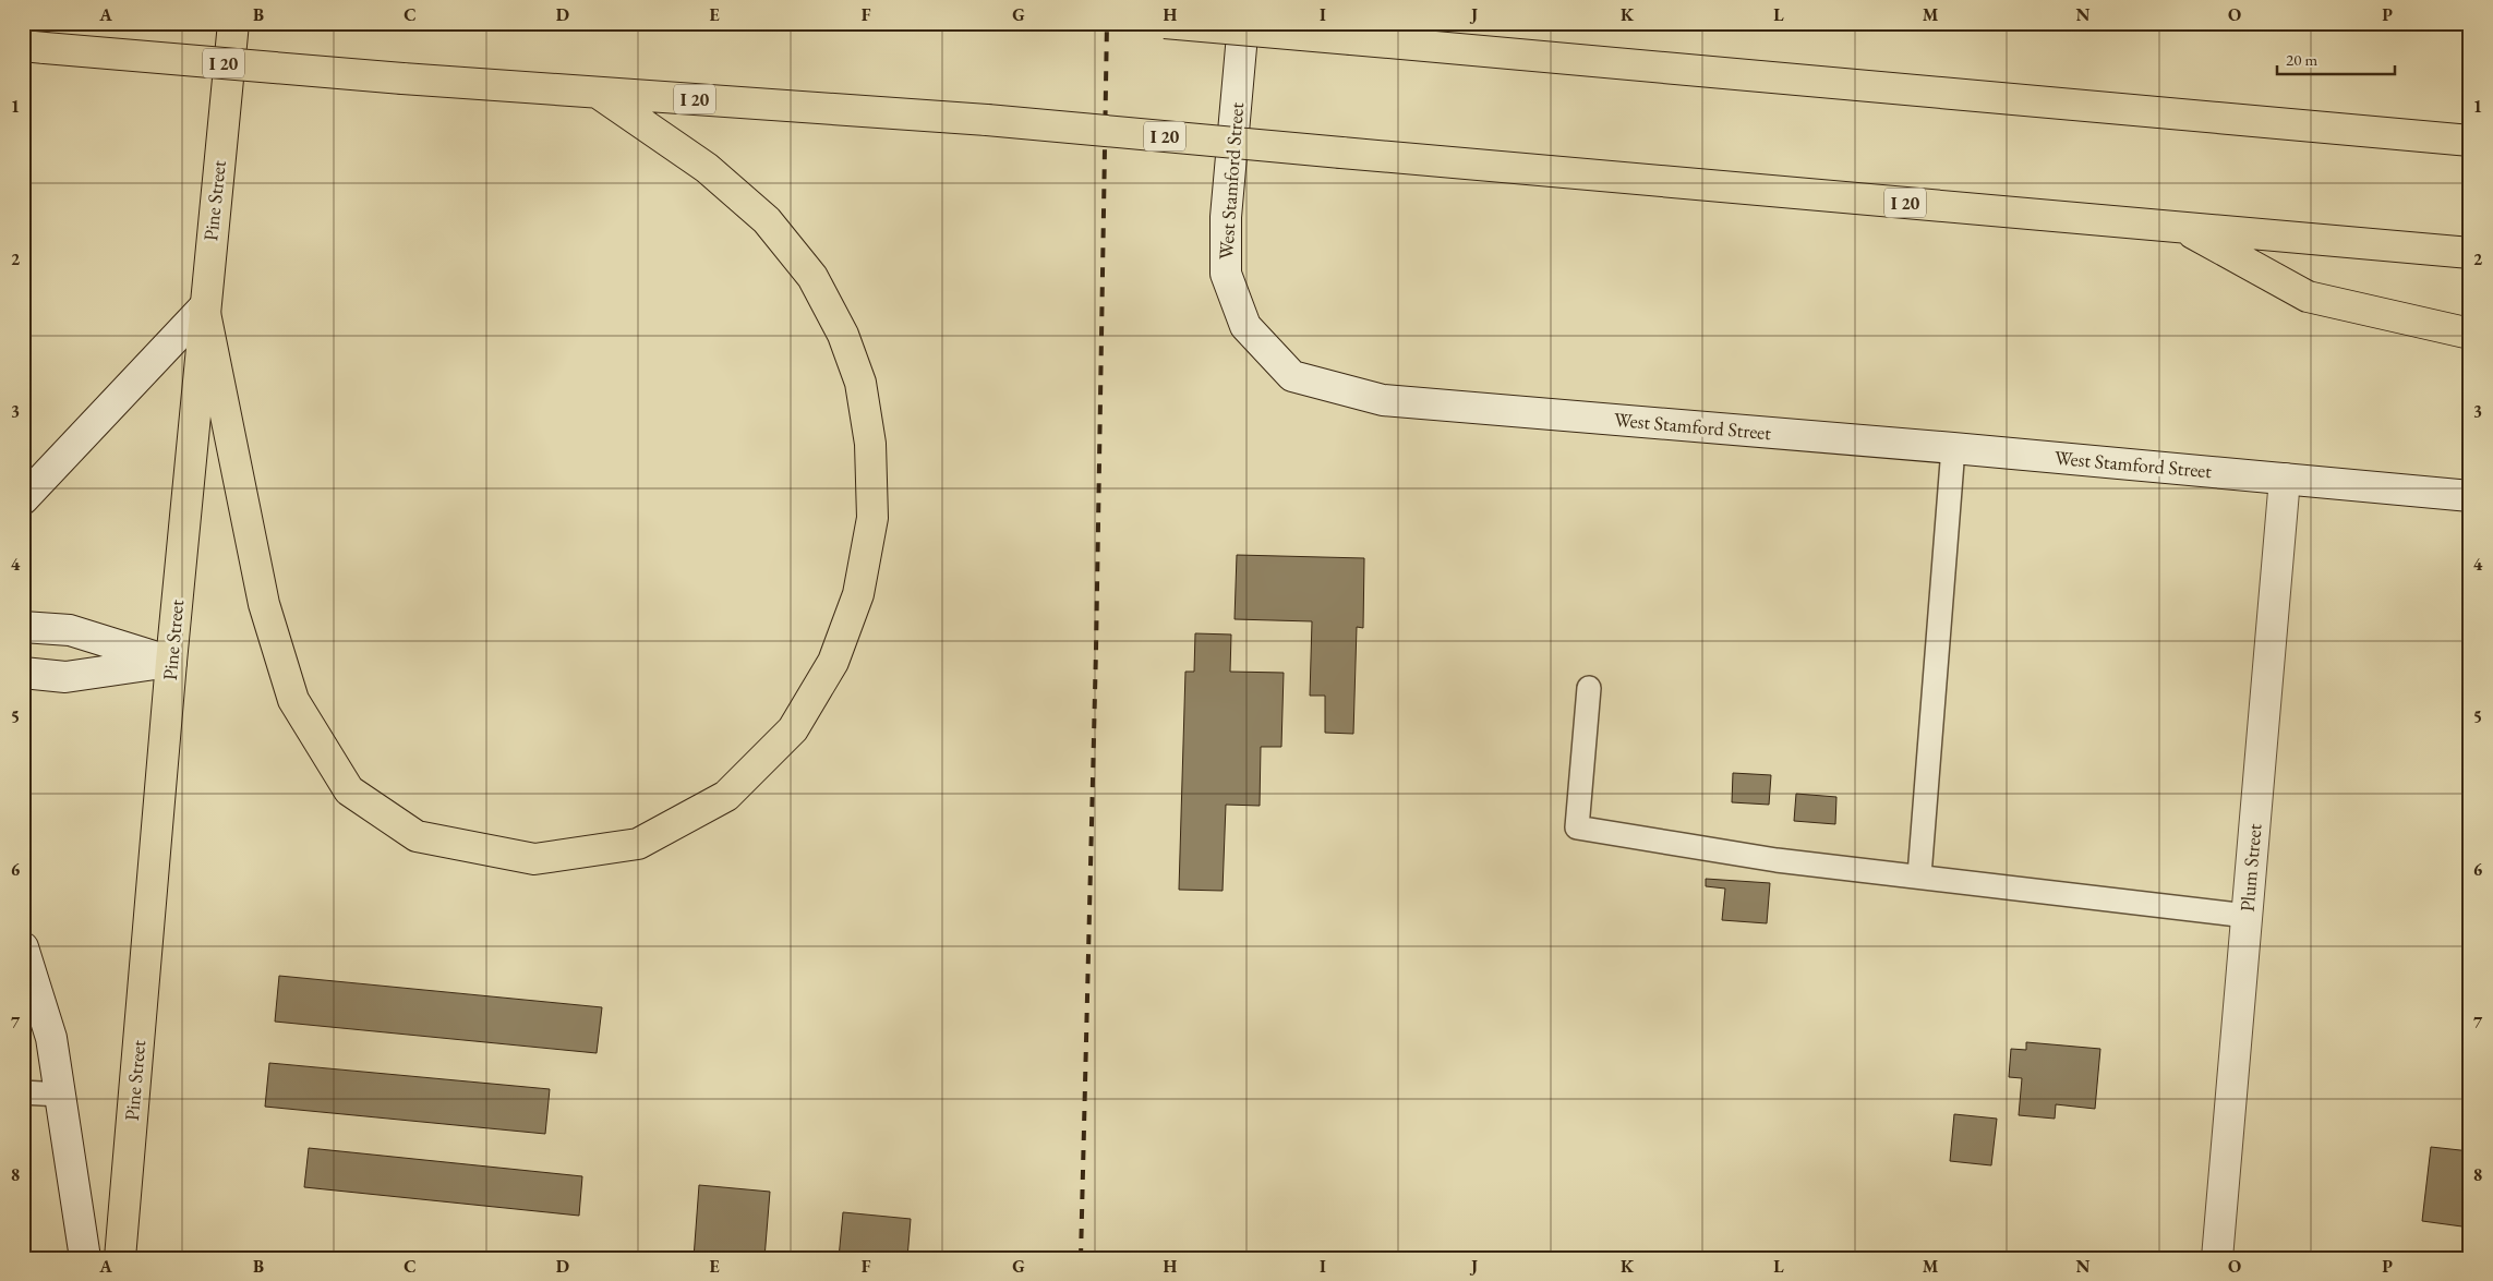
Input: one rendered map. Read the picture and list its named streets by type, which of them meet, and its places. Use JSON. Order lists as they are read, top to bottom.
{
  "streets": {
    "main road": [
      "I 20",
      "West Stamford Street",
      "Pine Street",
      "Plum Street"
    ]
  },
  "crossings": [
    ["West Stamford Street", "Plum Street"]
  ],
  "scale_bar": "20 m",
  "grid": {
    "columns": [
      "A",
      "B",
      "C",
      "D",
      "E",
      "F",
      "G",
      "H",
      "I",
      "J",
      "K",
      "L",
      "M",
      "N",
      "O",
      "P"
    ],
    "rows": [
      "1",
      "2",
      "3",
      "4",
      "5",
      "6",
      "7",
      "8"
    ]
  }
}
